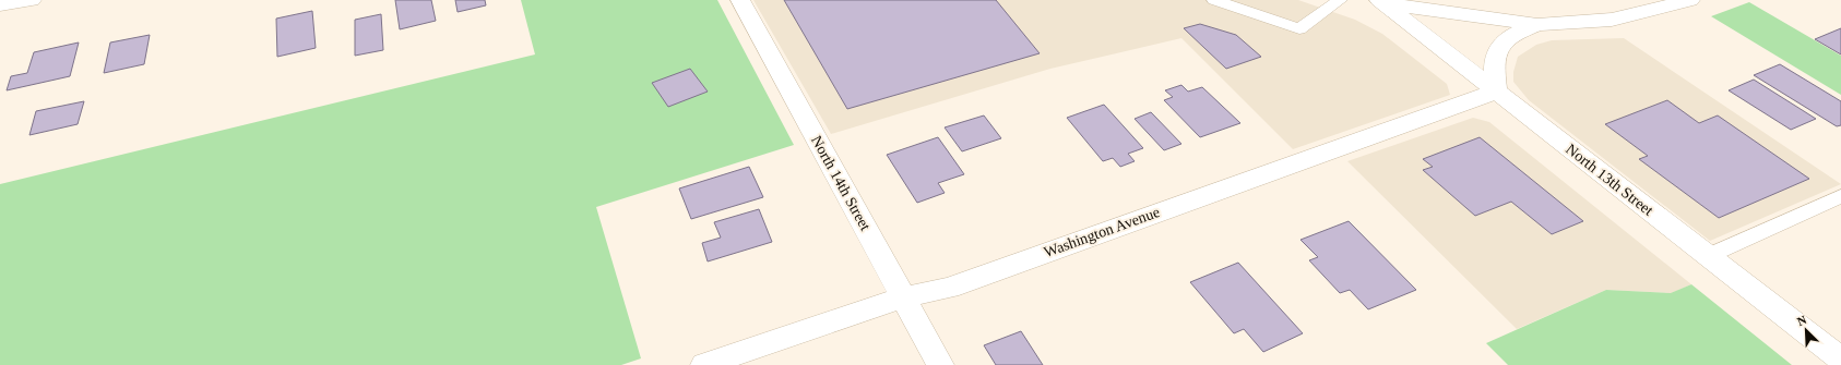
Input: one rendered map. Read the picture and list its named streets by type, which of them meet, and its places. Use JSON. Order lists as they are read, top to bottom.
{
  "streets": {
    "street": ["North 13th Street", "North 14th Street", "Washington Avenue"]
  },
  "crossings": [
    ["North 13th Street", "Washington Avenue"],
    ["North 14th Street", "Washington Avenue"]
  ],
  "north": "top left"
}
